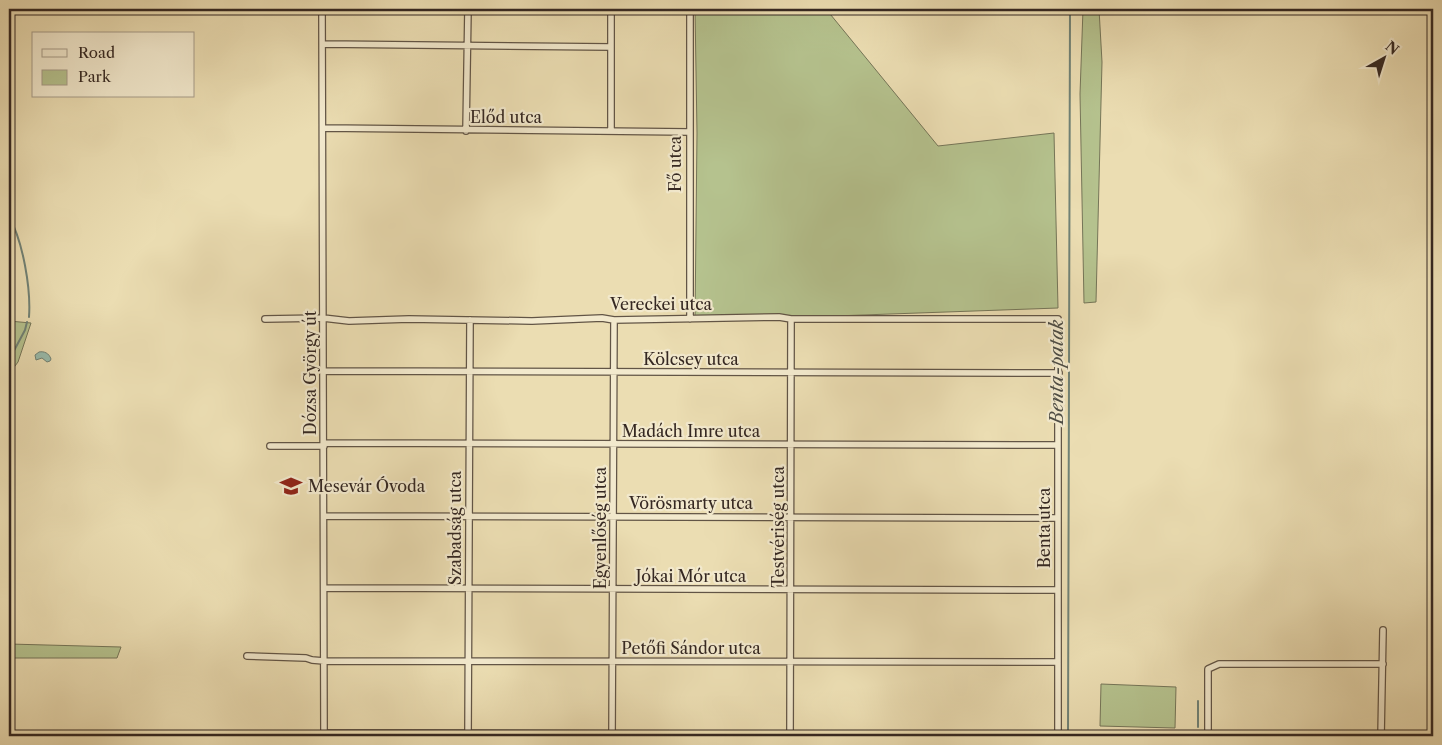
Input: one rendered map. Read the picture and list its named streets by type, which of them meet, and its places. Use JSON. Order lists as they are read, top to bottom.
{
  "streets": {
    "street": [
      "Előd utca",
      "Fő utca",
      "Vereckei utca",
      "Kölcsey utca",
      "Dózsa György út",
      "Madách Imre utca",
      "Vörösmarty utca",
      "Testvériség utca",
      "Szabadság utca",
      "Egyenlőség utca",
      "Benta utca",
      "Jókai Mór utca",
      "Petőfi Sándor utca"
    ]
  },
  "crossings": [
    ["Előd utca", "Fő utca"],
    ["Előd utca", "Dózsa György út"],
    ["Fő utca", "Vereckei utca"],
    ["Vereckei utca", "Dózsa György út"],
    ["Vereckei utca", "Testvériség utca"],
    ["Vereckei utca", "Szabadság utca"],
    ["Vereckei utca", "Egyenlőség utca"],
    ["Vereckei utca", "Benta utca"],
    ["Kölcsey utca", "Dózsa György út"],
    ["Kölcsey utca", "Testvériség utca"],
    ["Kölcsey utca", "Szabadság utca"],
    ["Kölcsey utca", "Egyenlőség utca"],
    ["Kölcsey utca", "Benta utca"],
    ["Dózsa György út", "Madách Imre utca"],
    ["Dózsa György út", "Vörösmarty utca"],
    ["Dózsa György út", "Jókai Mór utca"],
    ["Dózsa György út", "Petőfi Sándor utca"],
    ["Madách Imre utca", "Testvériség utca"],
    ["Madách Imre utca", "Szabadság utca"],
    ["Madách Imre utca", "Egyenlőség utca"],
    ["Madách Imre utca", "Benta utca"],
    ["Vörösmarty utca", "Testvériség utca"],
    ["Vörösmarty utca", "Szabadság utca"],
    ["Vörösmarty utca", "Egyenlőség utca"],
    ["Vörösmarty utca", "Benta utca"],
    ["Testvériség utca", "Jókai Mór utca"],
    ["Testvériség utca", "Petőfi Sándor utca"],
    ["Szabadság utca", "Jókai Mór utca"],
    ["Szabadság utca", "Petőfi Sándor utca"],
    ["Egyenlőség utca", "Jókai Mór utca"],
    ["Egyenlőség utca", "Petőfi Sándor utca"],
    ["Benta utca", "Jókai Mór utca"],
    ["Benta utca", "Petőfi Sándor utca"]
  ],
  "water": ["Benta-patak"],
  "places": {
    "school or university": ["Mesevár Óvoda"]
  },
  "legend": ["Road", "Park"],
  "north": "top right"
}
